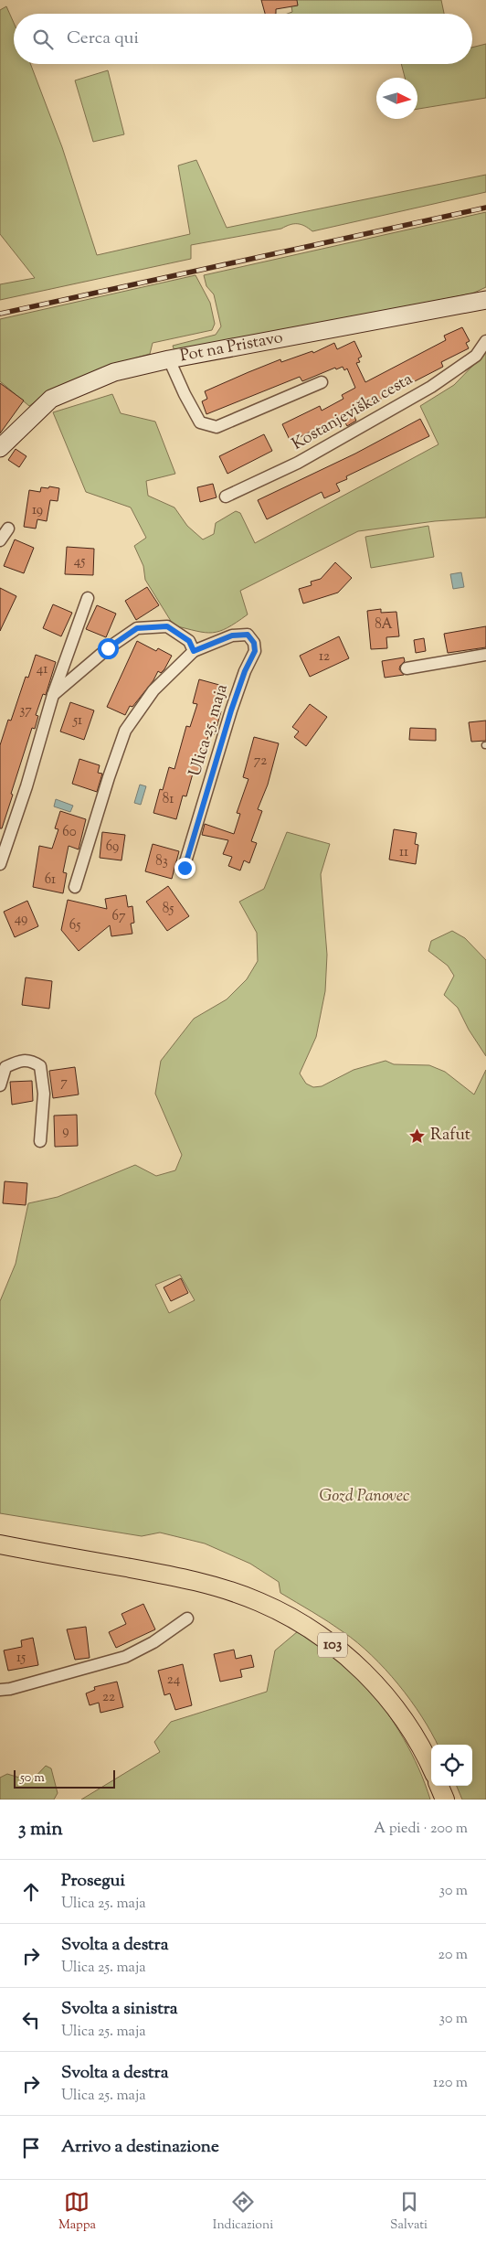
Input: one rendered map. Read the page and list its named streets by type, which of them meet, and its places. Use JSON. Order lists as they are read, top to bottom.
{
  "streets": {
    "main road": ["103"],
    "street": ["Pot na Pristavo", "Kostanjeviška cesta", "Ulica 25. maja"]
  },
  "parks": ["Gozd Panovec"],
  "places": {
    "place": ["Rafut"]
  },
  "house_numbers": [
    "19",
    "45",
    "8A",
    "12",
    "41",
    "37",
    "51",
    "72",
    "81",
    "60",
    "69",
    "11",
    "83",
    "61",
    "85",
    "67",
    "49",
    "65",
    "7",
    "9",
    "15",
    "24",
    "22"
  ],
  "scale_bar": "50 m",
  "north": "right",
  "page": {
    "search": "Cerca qui",
    "scale": "50 m",
    "heading": ["3 min", "A piedi · 200 m"],
    "list": [
      ["Prosegui", "Ulica 25. maja", "30 m"],
      ["Svolta a destra", "Ulica 25. maja", "20 m"],
      ["Svolta a sinistra", "Ulica 25. maja", "30 m"],
      ["Svolta a destra", "Ulica 25. maja", "120 m"],
      "Arrivo a destinazione"
    ],
    "nav": ["Mappa", "Indicazioni", "Salvati"]
  }
}
